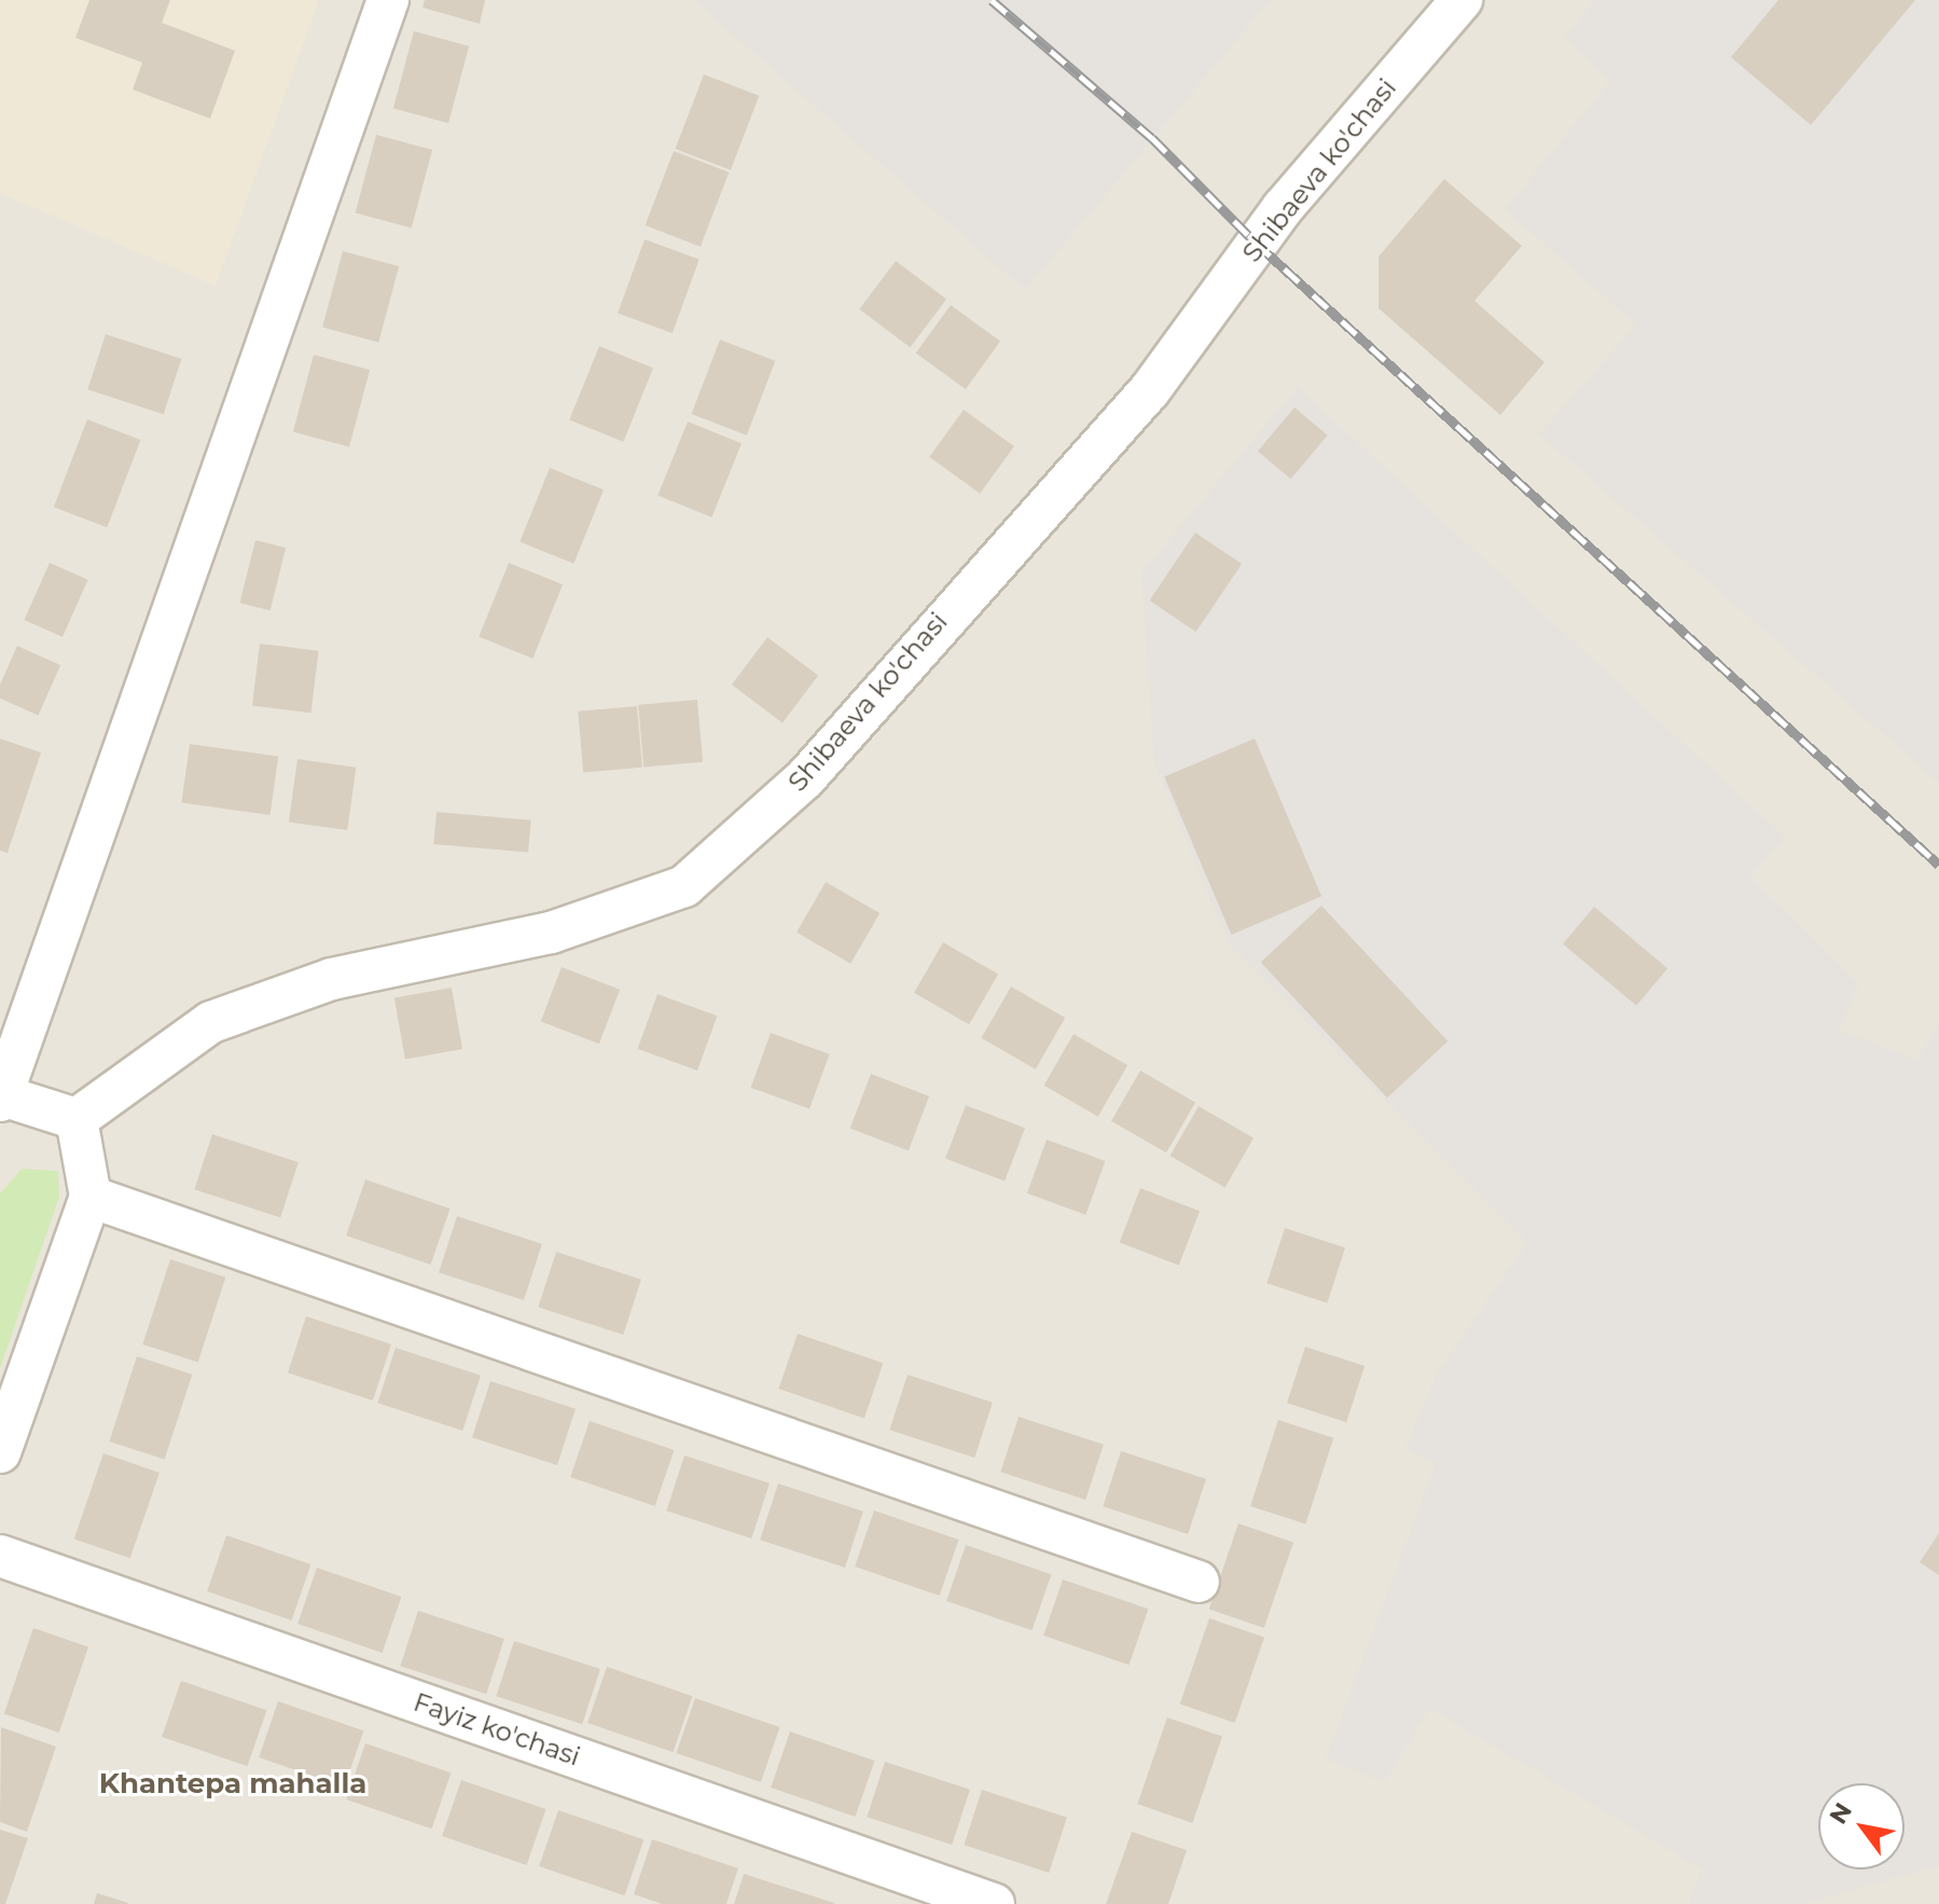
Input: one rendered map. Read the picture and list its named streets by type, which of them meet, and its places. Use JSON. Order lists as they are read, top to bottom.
{
  "streets": {
    "street": ["Shibaeva ko'chasi", "Fayiz ko'chasi"]
  },
  "districts": ["Khantepa mahalla"],
  "north": "top left"
}
